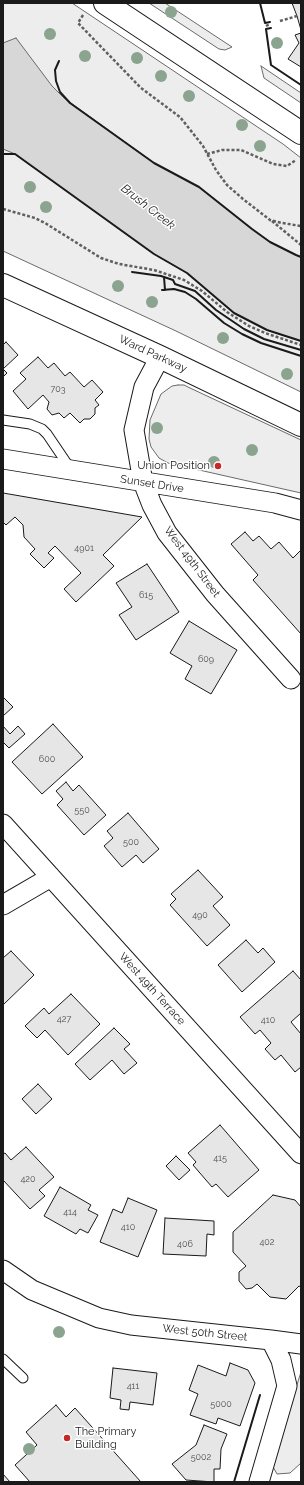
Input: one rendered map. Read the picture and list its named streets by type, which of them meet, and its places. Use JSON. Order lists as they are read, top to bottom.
{
  "streets": {
    "highway": ["Ward Parkway"],
    "street": [
      "Sunset Drive",
      "West 49th Street",
      "West 49th Terrace",
      "West 50th Street"
    ]
  },
  "crossings": [
    ["Ward Parkway", "West 49th Street"],
    ["Sunset Drive", "West 49th Street"]
  ],
  "water": ["Brush Creek"],
  "places": ["Union Position", "The Primary Building"],
  "house_numbers": [
    "703",
    "4901",
    "615",
    "609",
    "600",
    "550",
    "500",
    "490",
    "427",
    "410",
    "415",
    "420",
    "414",
    "410",
    "402",
    "406",
    "411",
    "5000",
    "5002"
  ]
}
